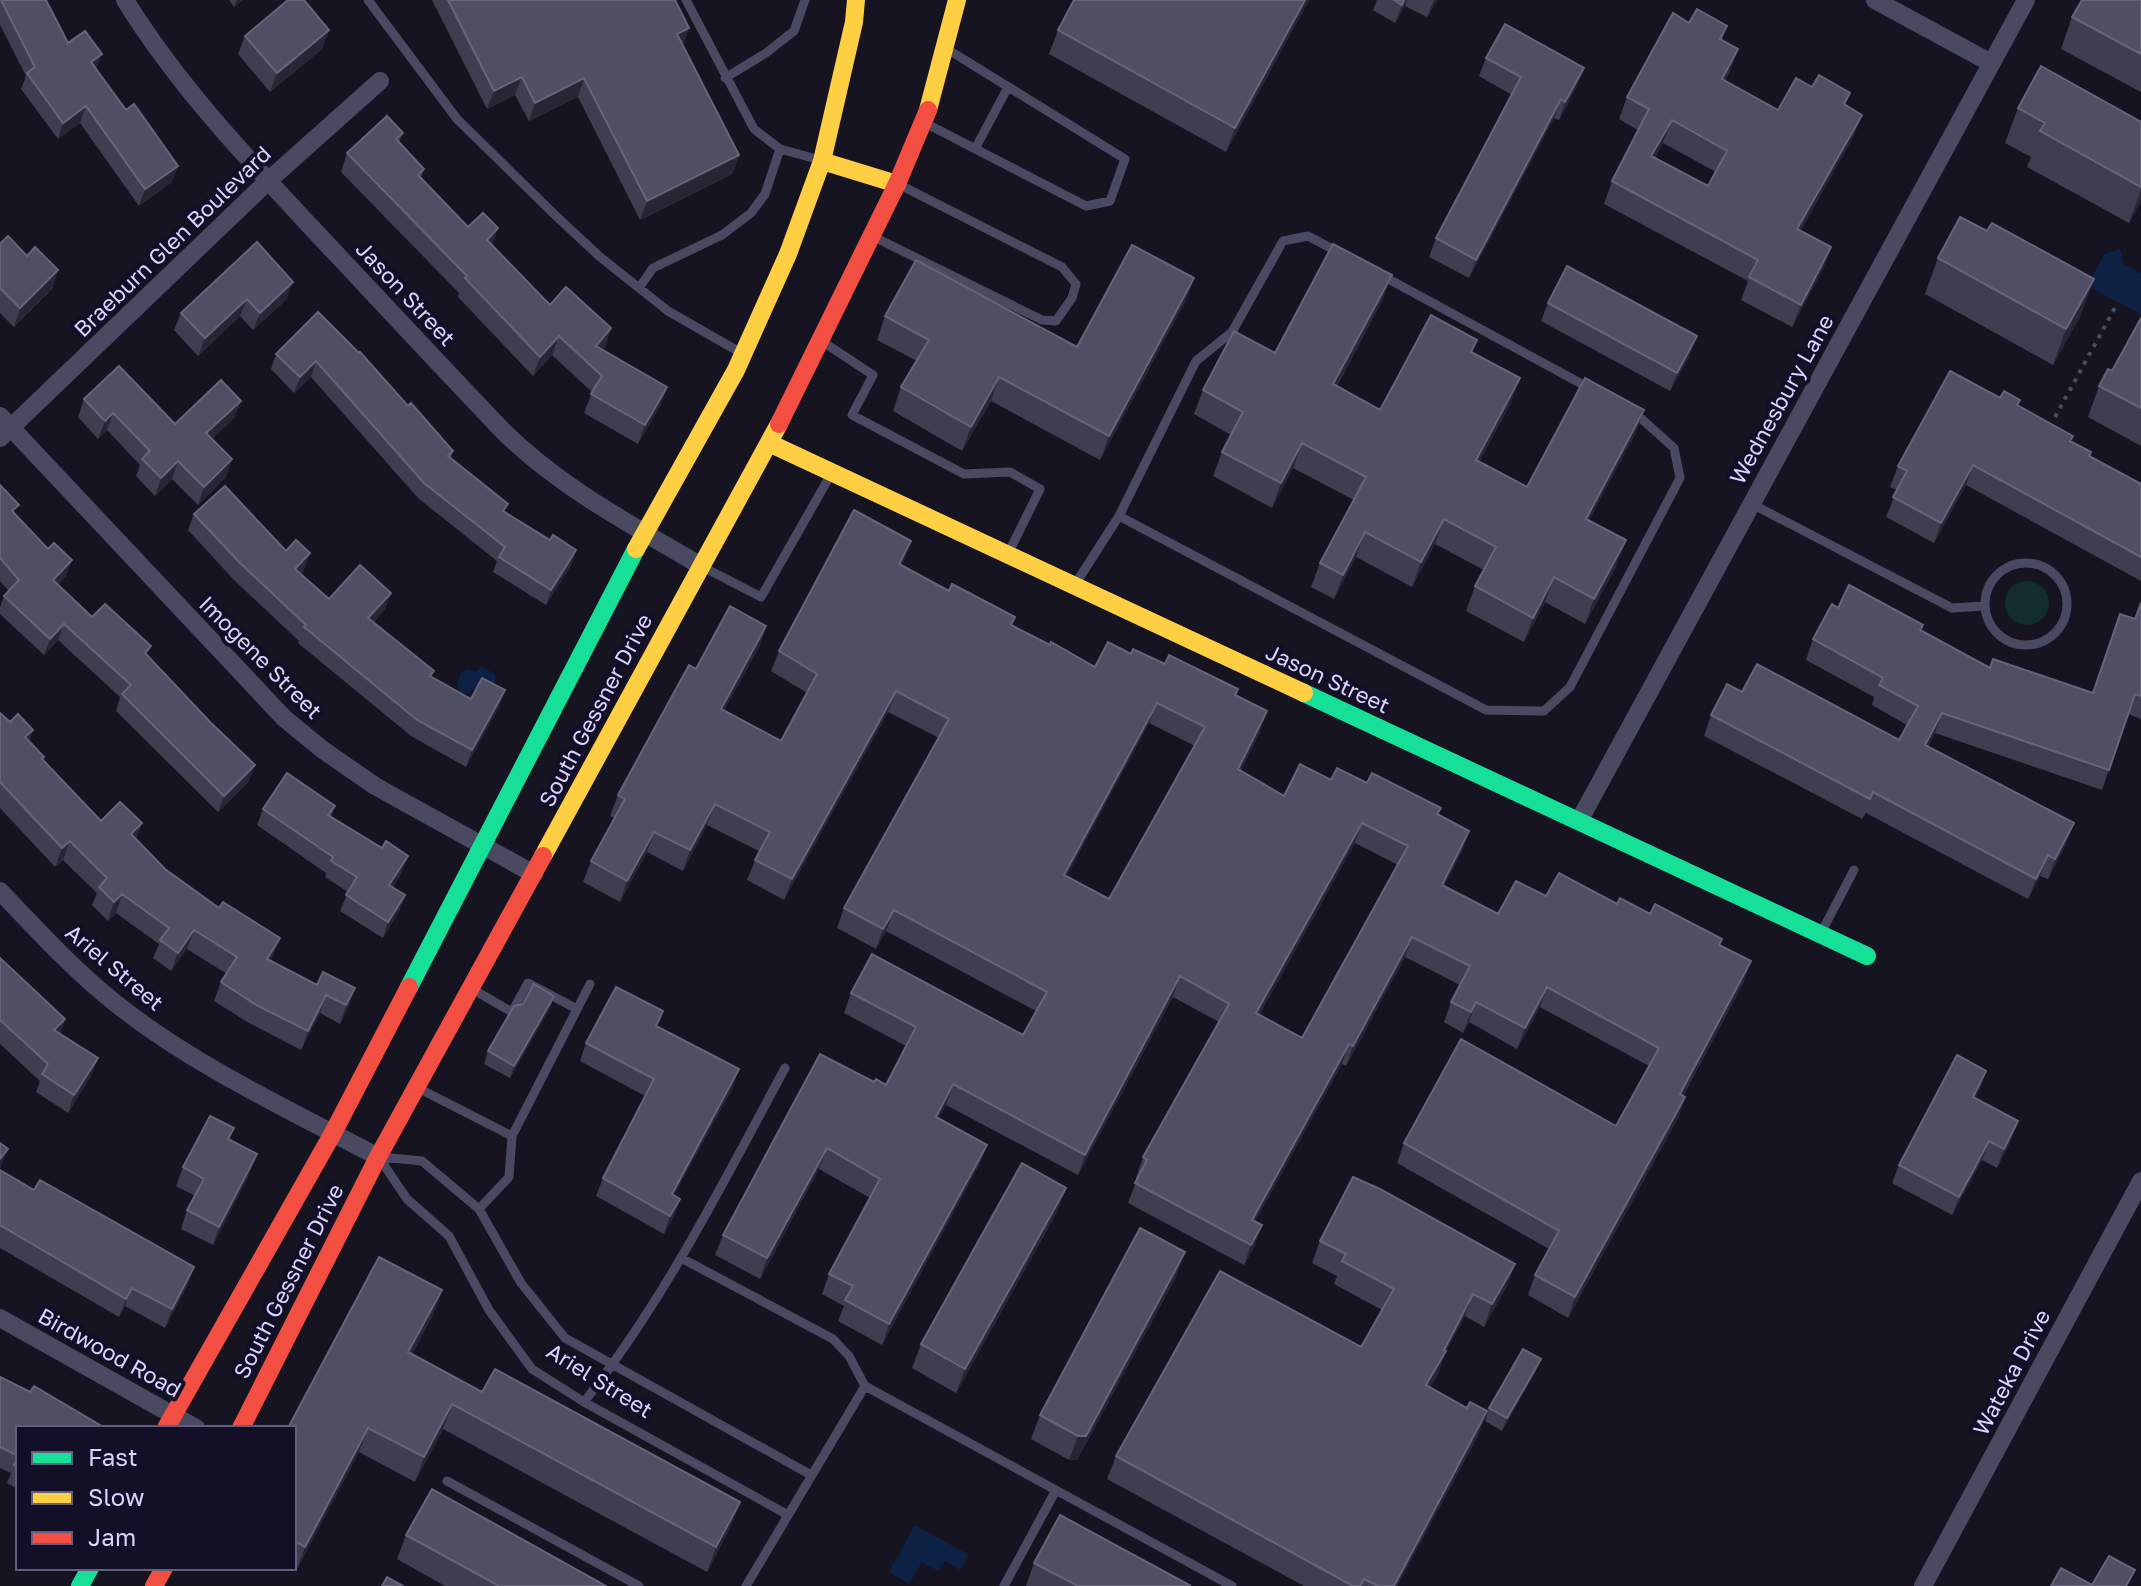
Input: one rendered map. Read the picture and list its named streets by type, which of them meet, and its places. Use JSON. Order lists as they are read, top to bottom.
{
  "streets": {
    "main road": ["Jason Street", "South Gessner Drive"],
    "street": [
      "Braeburn Glen Boulevard",
      "Wednesbury Lane",
      "Imogene Street",
      "Ariel Street",
      "Birdwood Road",
      "Wateka Drive"
    ]
  },
  "crossings": [
    ["Braeburn Glen Boulevard", "Jason Street"],
    ["Braeburn Glen Boulevard", "Imogene Street"],
    ["Jason Street", "Wednesbury Lane"],
    ["Jason Street", "South Gessner Drive"],
    ["Imogene Street", "South Gessner Drive"],
    ["South Gessner Drive", "Ariel Street"],
    ["South Gessner Drive", "Birdwood Road"]
  ],
  "legend": ["Fast", "Slow", "Jam"]
}
